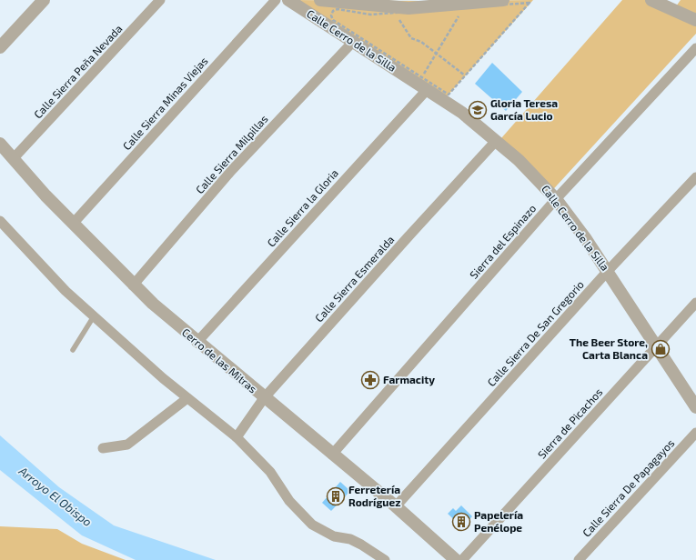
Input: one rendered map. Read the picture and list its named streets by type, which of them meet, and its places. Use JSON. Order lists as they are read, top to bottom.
{
  "streets": {
    "street": [
      "Calle Cerro de la Silla",
      "Calle Sierra Peña Nevada",
      "Calle Sierra Minas Viejas",
      "Calle Sierra Milpillas",
      "Calle Sierra la Gloria",
      "Sierra del Espinazo",
      "Calle Sierra Esmeralda",
      "Calle Sierra De San Gregorio",
      "Cerro de las Mitras",
      "Sierra de Picachos",
      "Calle Sierra De Papagayos"
    ]
  },
  "crossings": [
    ["Calle Cerro de la Silla", "Calle Sierra Milpillas"],
    ["Calle Cerro de la Silla", "Calle Sierra la Gloria"],
    ["Calle Cerro de la Silla", "Sierra del Espinazo"],
    ["Calle Cerro de la Silla", "Calle Sierra Esmeralda"],
    ["Calle Cerro de la Silla", "Calle Sierra De San Gregorio"],
    ["Calle Cerro de la Silla", "Sierra de Picachos"],
    ["Calle Sierra Peña Nevada", "Cerro de las Mitras"],
    ["Calle Sierra Minas Viejas", "Cerro de las Mitras"],
    ["Calle Sierra Milpillas", "Cerro de las Mitras"],
    ["Calle Sierra la Gloria", "Cerro de las Mitras"],
    ["Sierra del Espinazo", "Cerro de las Mitras"],
    ["Calle Sierra Esmeralda", "Cerro de las Mitras"],
    ["Calle Sierra De San Gregorio", "Cerro de las Mitras"]
  ],
  "water": ["Arroyo El Obispo"],
  "places": {
    "school or university": ["Gloria Teresa García Lucio"],
    "shop": ["The Beer Store, Carta Blanca"],
    "pharmacy": ["Farmacity"],
    "building": ["Ferretería Rodríguez", "Papelería Penélope"]
  }
}
